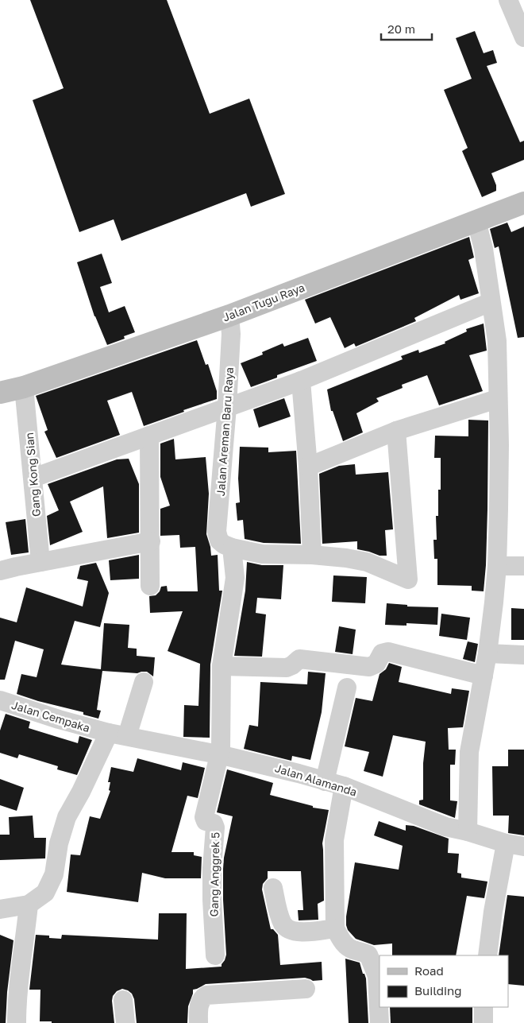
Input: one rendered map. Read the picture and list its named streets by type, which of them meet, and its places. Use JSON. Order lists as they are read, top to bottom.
{
  "streets": {
    "street": [
      "Jalan Tugu Raya",
      "Jalan Areman Baru Raya",
      "Gang Kong Sian",
      "Jalan Cempaka",
      "Jalan Alamanda",
      "Gang Anggrek 5"
    ]
  },
  "crossings": [
    ["Jalan Tugu Raya", "Jalan Areman Baru Raya"],
    ["Jalan Tugu Raya", "Gang Kong Sian"],
    ["Jalan Areman Baru Raya", "Jalan Alamanda"],
    ["Jalan Areman Baru Raya", "Gang Anggrek 5"],
    ["Jalan Cempaka", "Jalan Alamanda"],
    ["Jalan Alamanda", "Gang Anggrek 5"]
  ],
  "legend": ["Road", "Building"],
  "scale_bar": "20 m"
}
